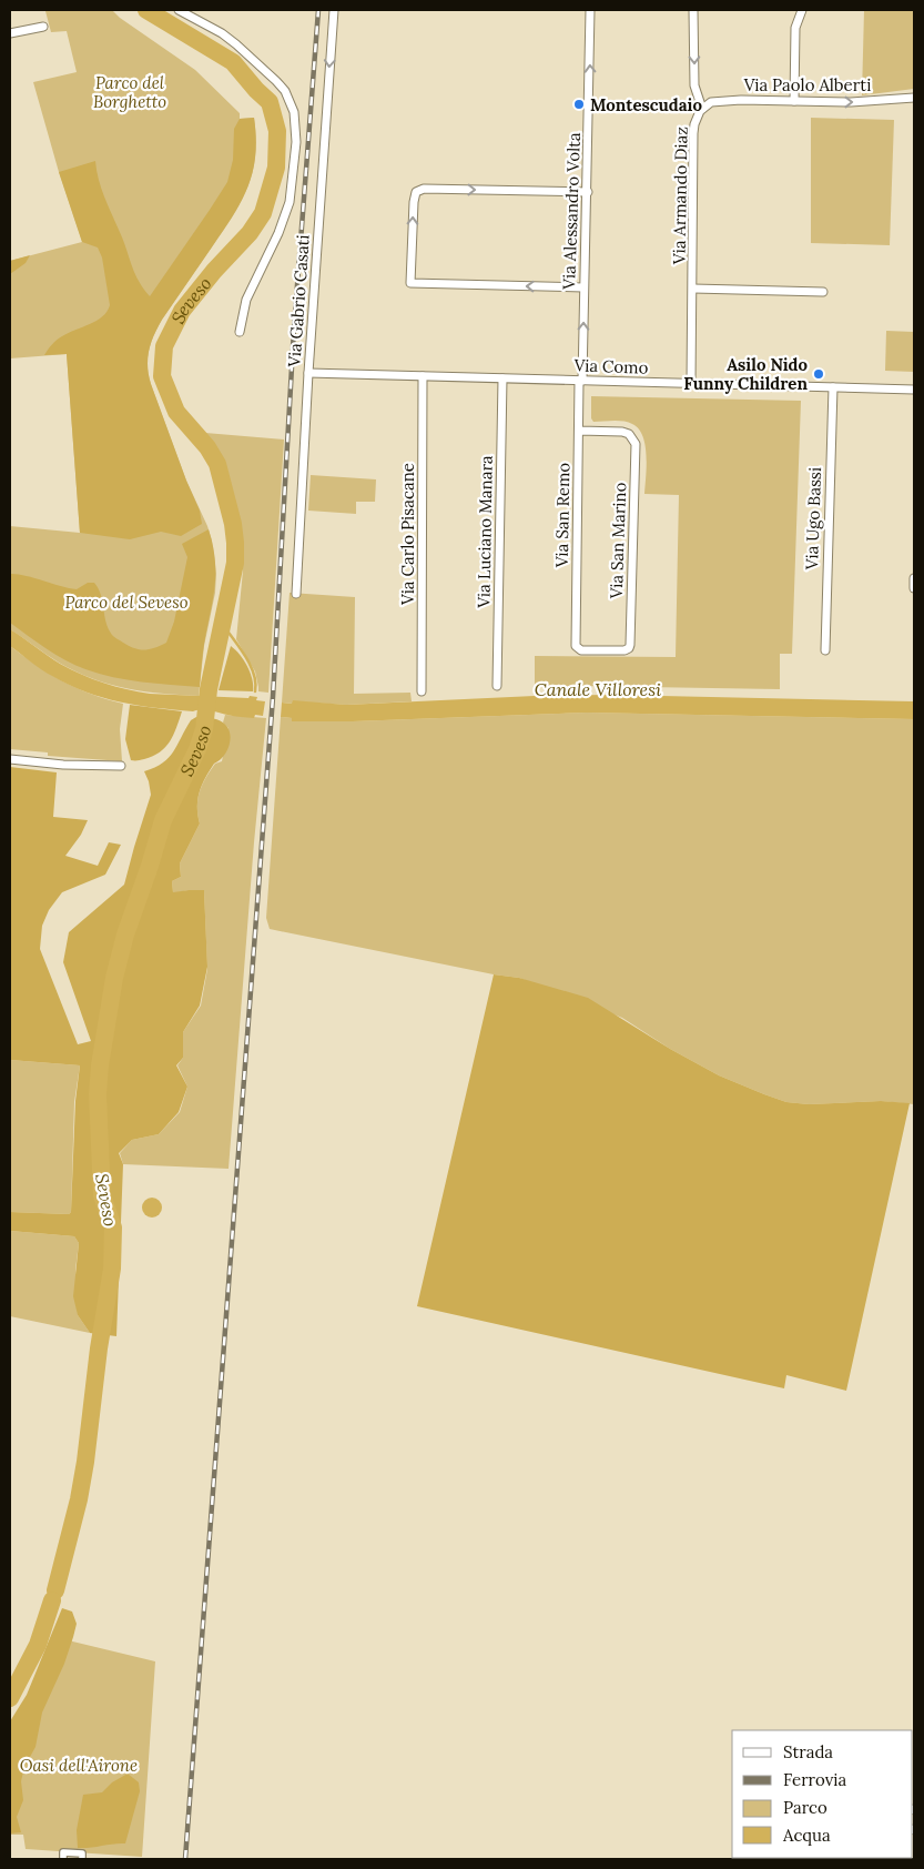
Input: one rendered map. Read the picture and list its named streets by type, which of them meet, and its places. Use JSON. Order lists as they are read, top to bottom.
{
  "streets": {
    "street": [
      "Via Paolo Alberti",
      "Via Armando Diaz",
      "Via Alessandro Volta",
      "Via Gabrio Casati",
      "Via Como",
      "Via San Remo",
      "Via Ugo Bassi",
      "Via Luciano Manara",
      "Via Carlo Pisacane",
      "Via San Marino"
    ]
  },
  "crossings": [
    ["Via Paolo Alberti", "Via Armando Diaz"],
    ["Via Armando Diaz", "Via Como"],
    ["Via Alessandro Volta", "Via Como"],
    ["Via Alessandro Volta", "Via San Remo"],
    ["Via Gabrio Casati", "Via Como"],
    ["Via Como", "Via San Remo"],
    ["Via Como", "Via Ugo Bassi"],
    ["Via Como", "Via Luciano Manara"],
    ["Via Como", "Via Carlo Pisacane"],
    ["Via San Remo", "Via San Marino"]
  ],
  "one_way": ["Via Paolo Alberti", "Via Alessandro Volta", "Via Gabrio Casati"],
  "water": ["Seveso", "Canale Villoresi"],
  "parks": ["Parco del Borghetto", "Parco del Seveso", "Oasi dell'Airone"],
  "places": ["Montescudaio", "Asilo Nido Funny Children"],
  "legend": [
    "Strada",
    "Ferrovia",
    "Parco",
    "Acqua"
  ]
}
